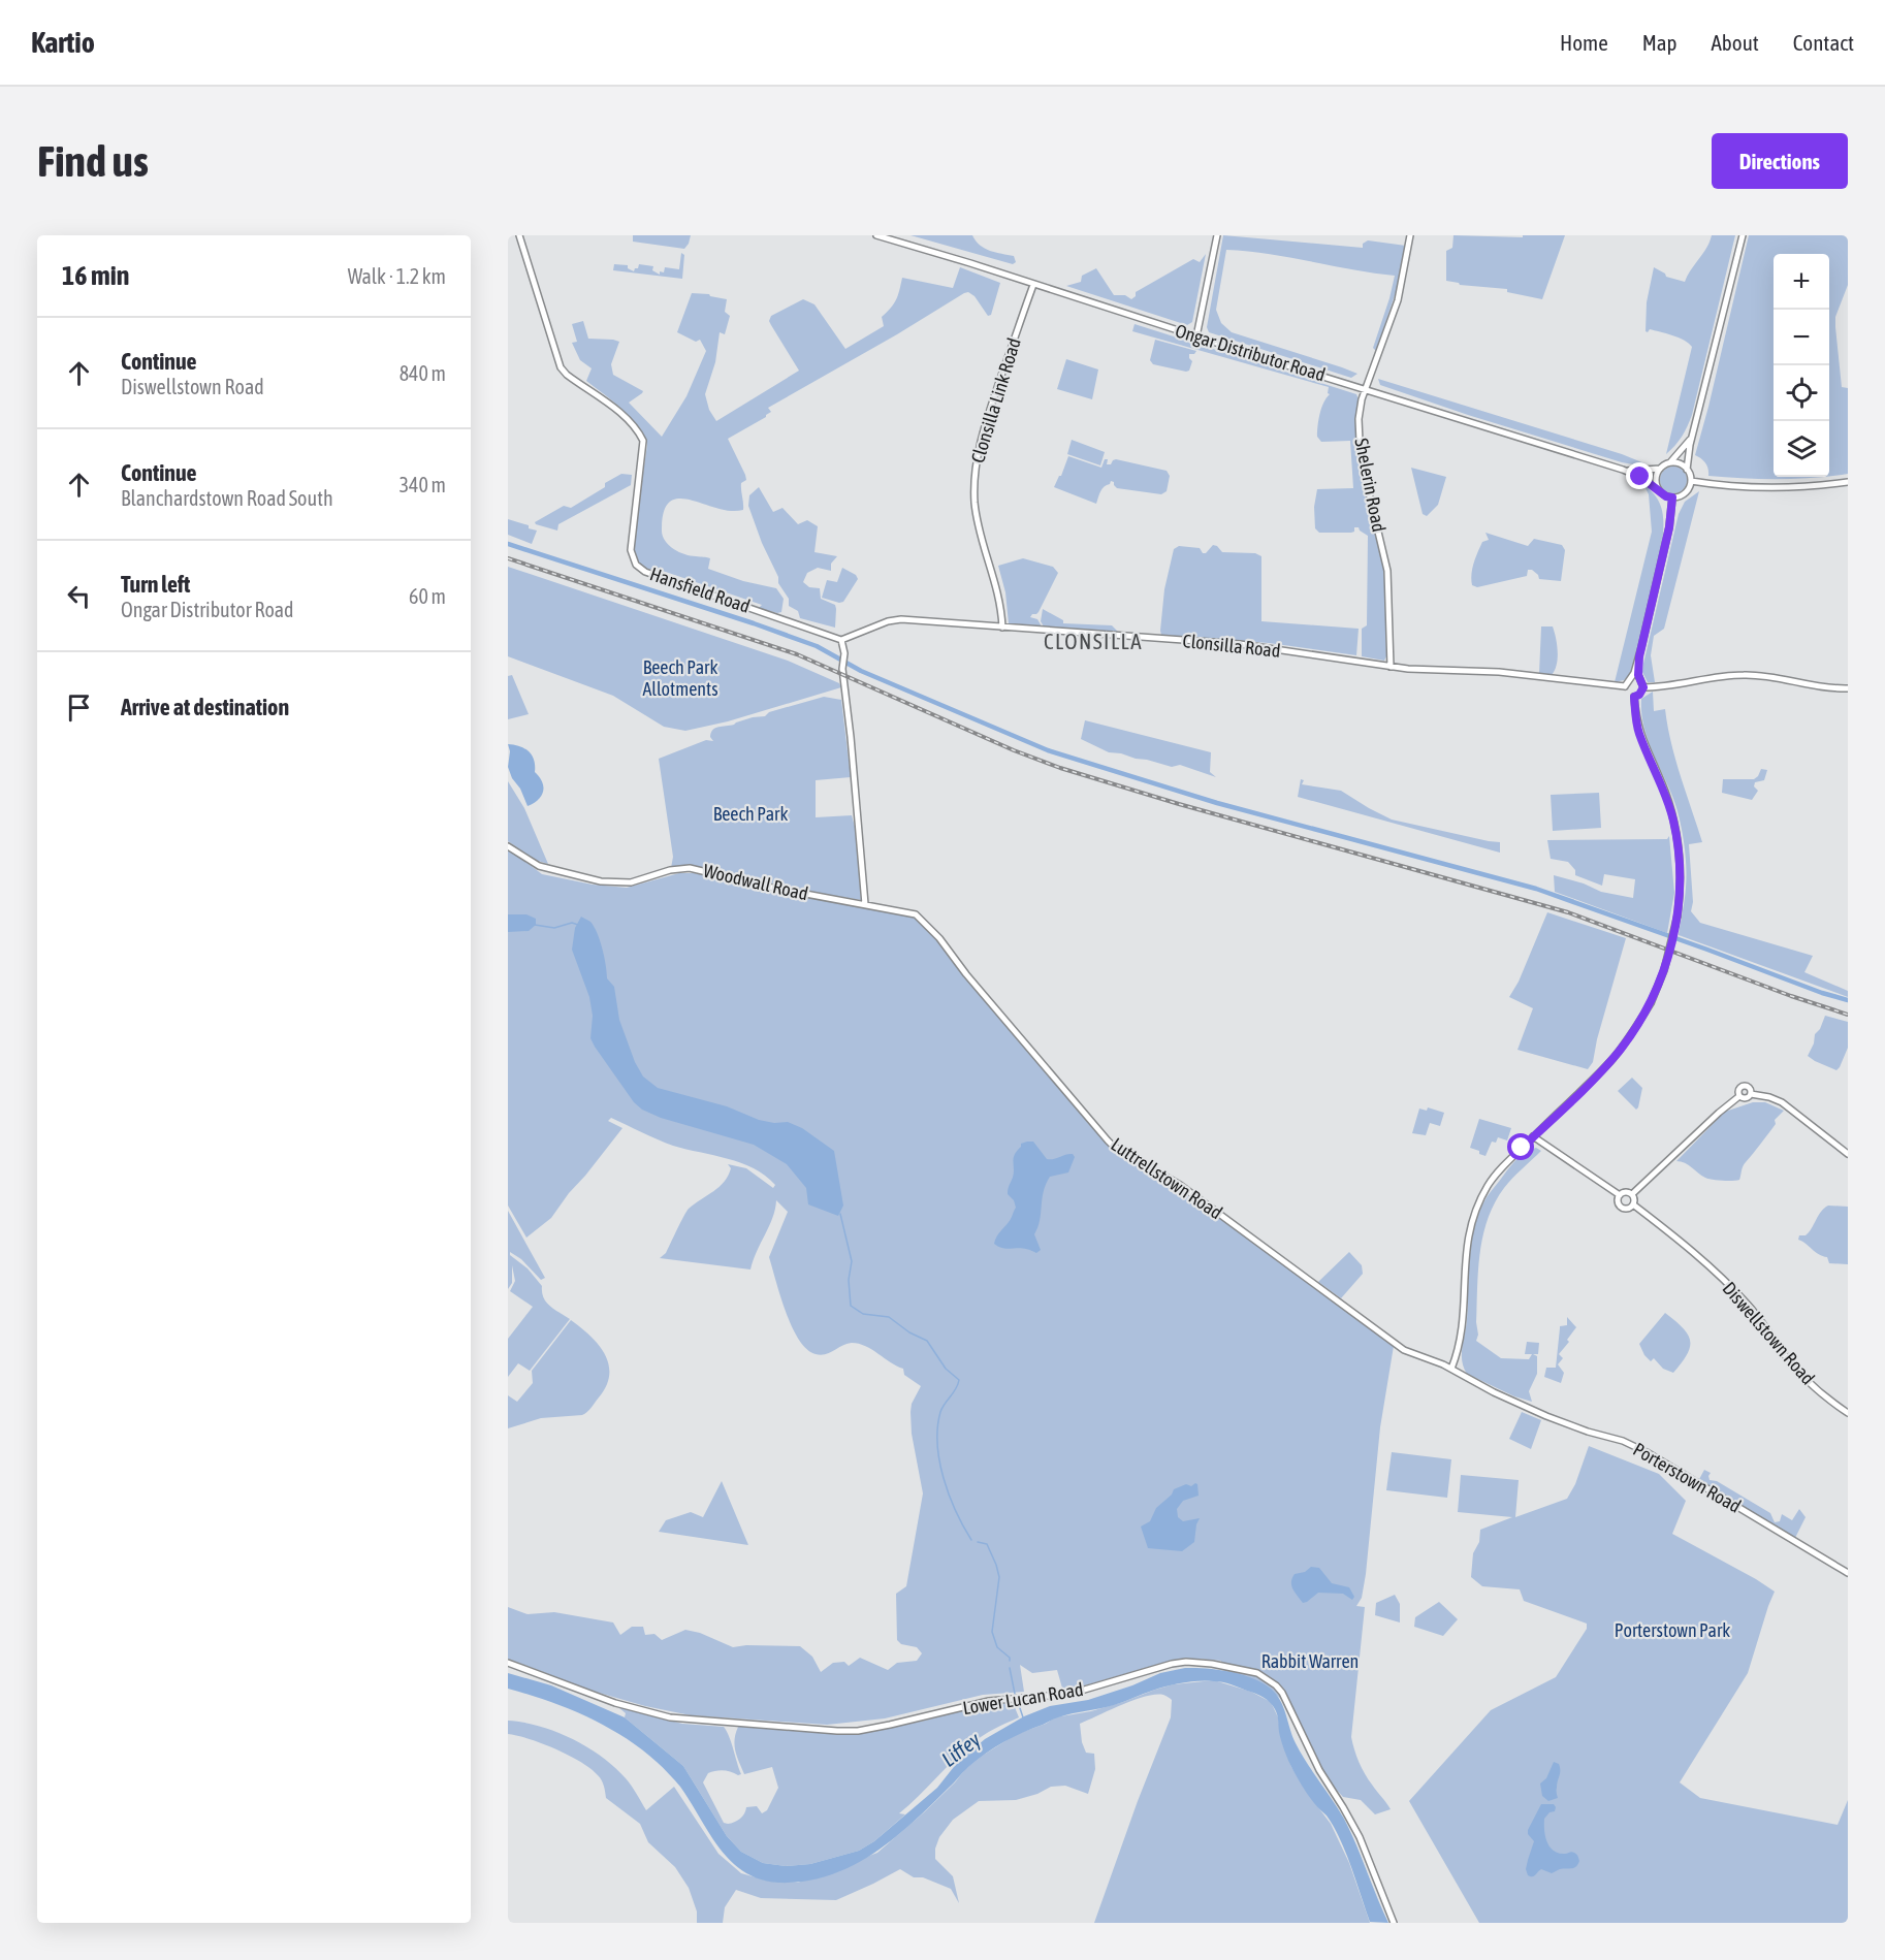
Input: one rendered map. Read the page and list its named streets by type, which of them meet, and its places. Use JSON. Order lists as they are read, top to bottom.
{
  "streets": {
    "street": [
      "Ongar Distributor Road",
      "Clonsilla Link Road",
      "Shelerin Road",
      "Hansfield Road",
      "Clonsilla Road",
      "Woodwall Road",
      "Luttrellstown Road",
      "Diswellstown Road",
      "Porterstown Road",
      "Lower Lucan Road"
    ]
  },
  "crossings": [
    ["Ongar Distributor Road", "Clonsilla Link Road"],
    ["Ongar Distributor Road", "Shelerin Road"],
    ["Clonsilla Link Road", "Clonsilla Road"],
    ["Shelerin Road", "Clonsilla Road"],
    ["Hansfield Road", "Clonsilla Road"],
    ["Woodwall Road", "Luttrellstown Road"],
    ["Luttrellstown Road", "Porterstown Road"]
  ],
  "districts": ["CLONSILLA"],
  "water": ["Liffey"],
  "parks": [
    "Beech Park Allotments",
    "Beech Park",
    "Porterstown Park",
    "Rabbit Warren"
  ],
  "page": {
    "header": "Kartio",
    "nav": [
      "Home",
      "Map",
      "About",
      "Contact"
    ],
    "buttons": "Directions",
    "title": "Find us",
    "heading": ["16 min", "Walk · 1.2 km"],
    "map_buttons": ["+", "−"],
    "list": [
      ["Continue", "Diswellstown Road", "840 m"],
      ["Continue", "Blanchardstown Road South", "340 m"],
      ["Turn left", "Ongar Distributor Road", "60 m"],
      "Arrive at destination"
    ]
  }
}
